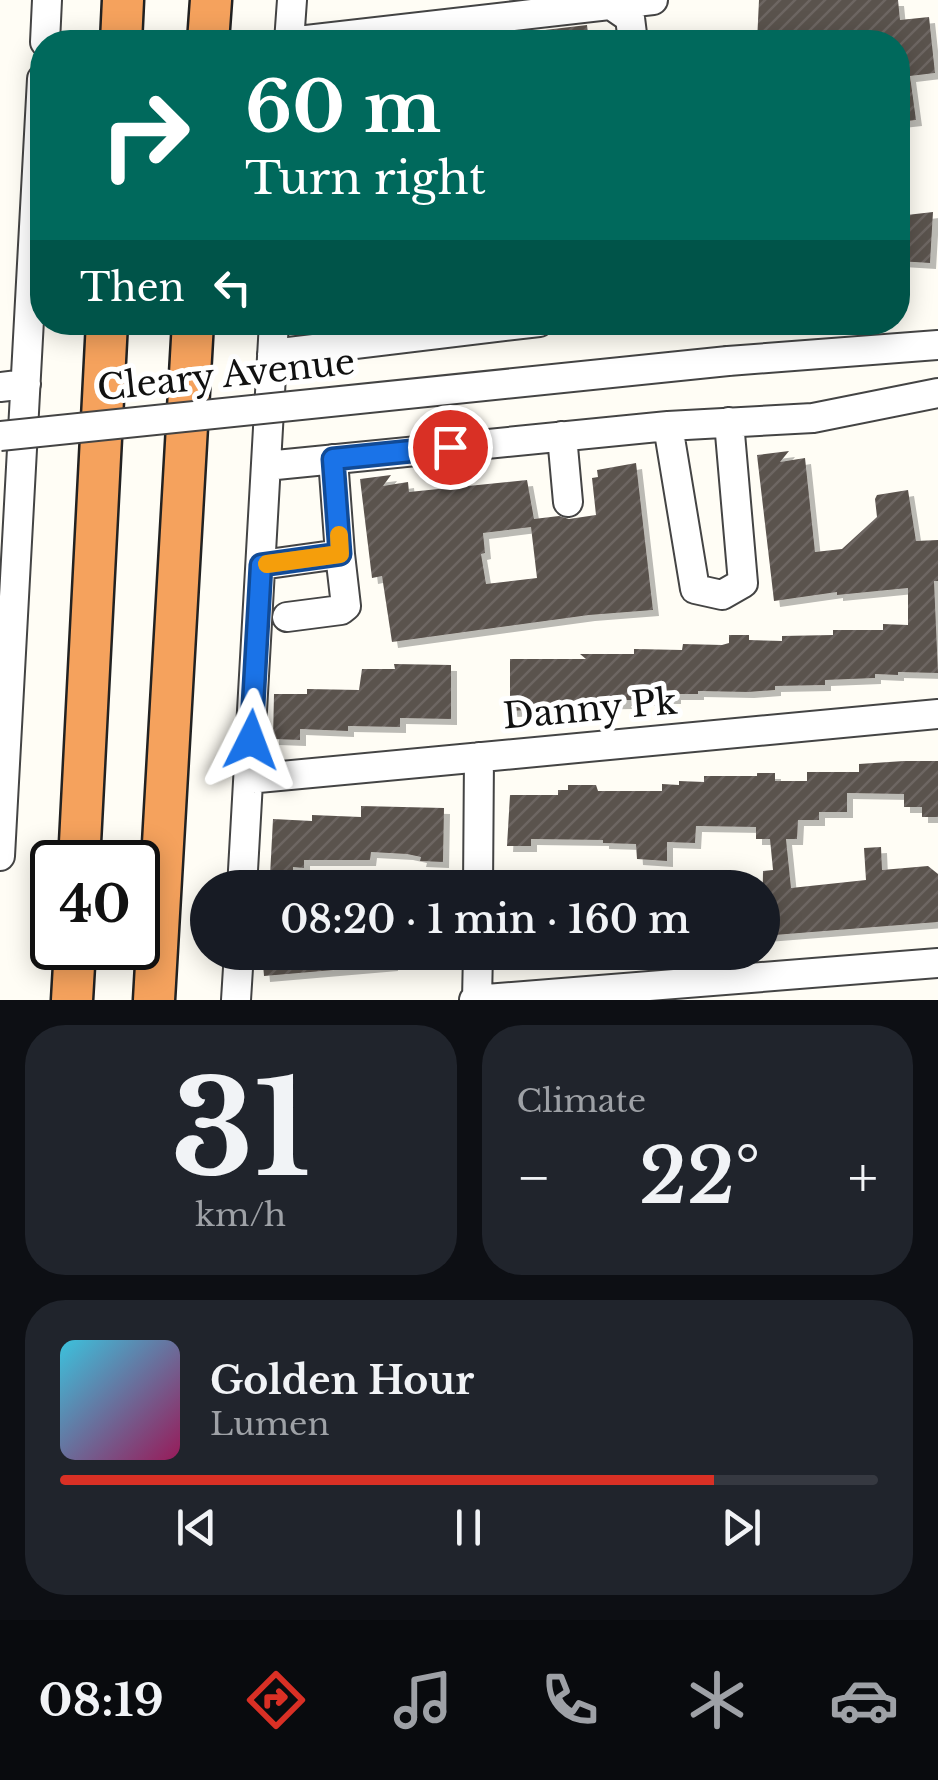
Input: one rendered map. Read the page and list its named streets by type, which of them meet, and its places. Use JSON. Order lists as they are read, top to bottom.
{
  "streets": {
    "street": ["Cleary Avenue", "Danny Pk"]
  },
  "page": {
    "turn": ["60 m", "Turn right"],
    "then": "Then",
    "limit": "40",
    "trip": "08:20 · 1 min · 160 m",
    "tile": [
      ["31", "km/h"],
      "Climate"
    ],
    "heat": ["−", "22°", "+"],
    "song": ["Golden Hour", "Lumen"],
    "tabs": "08:19"
  }
}
